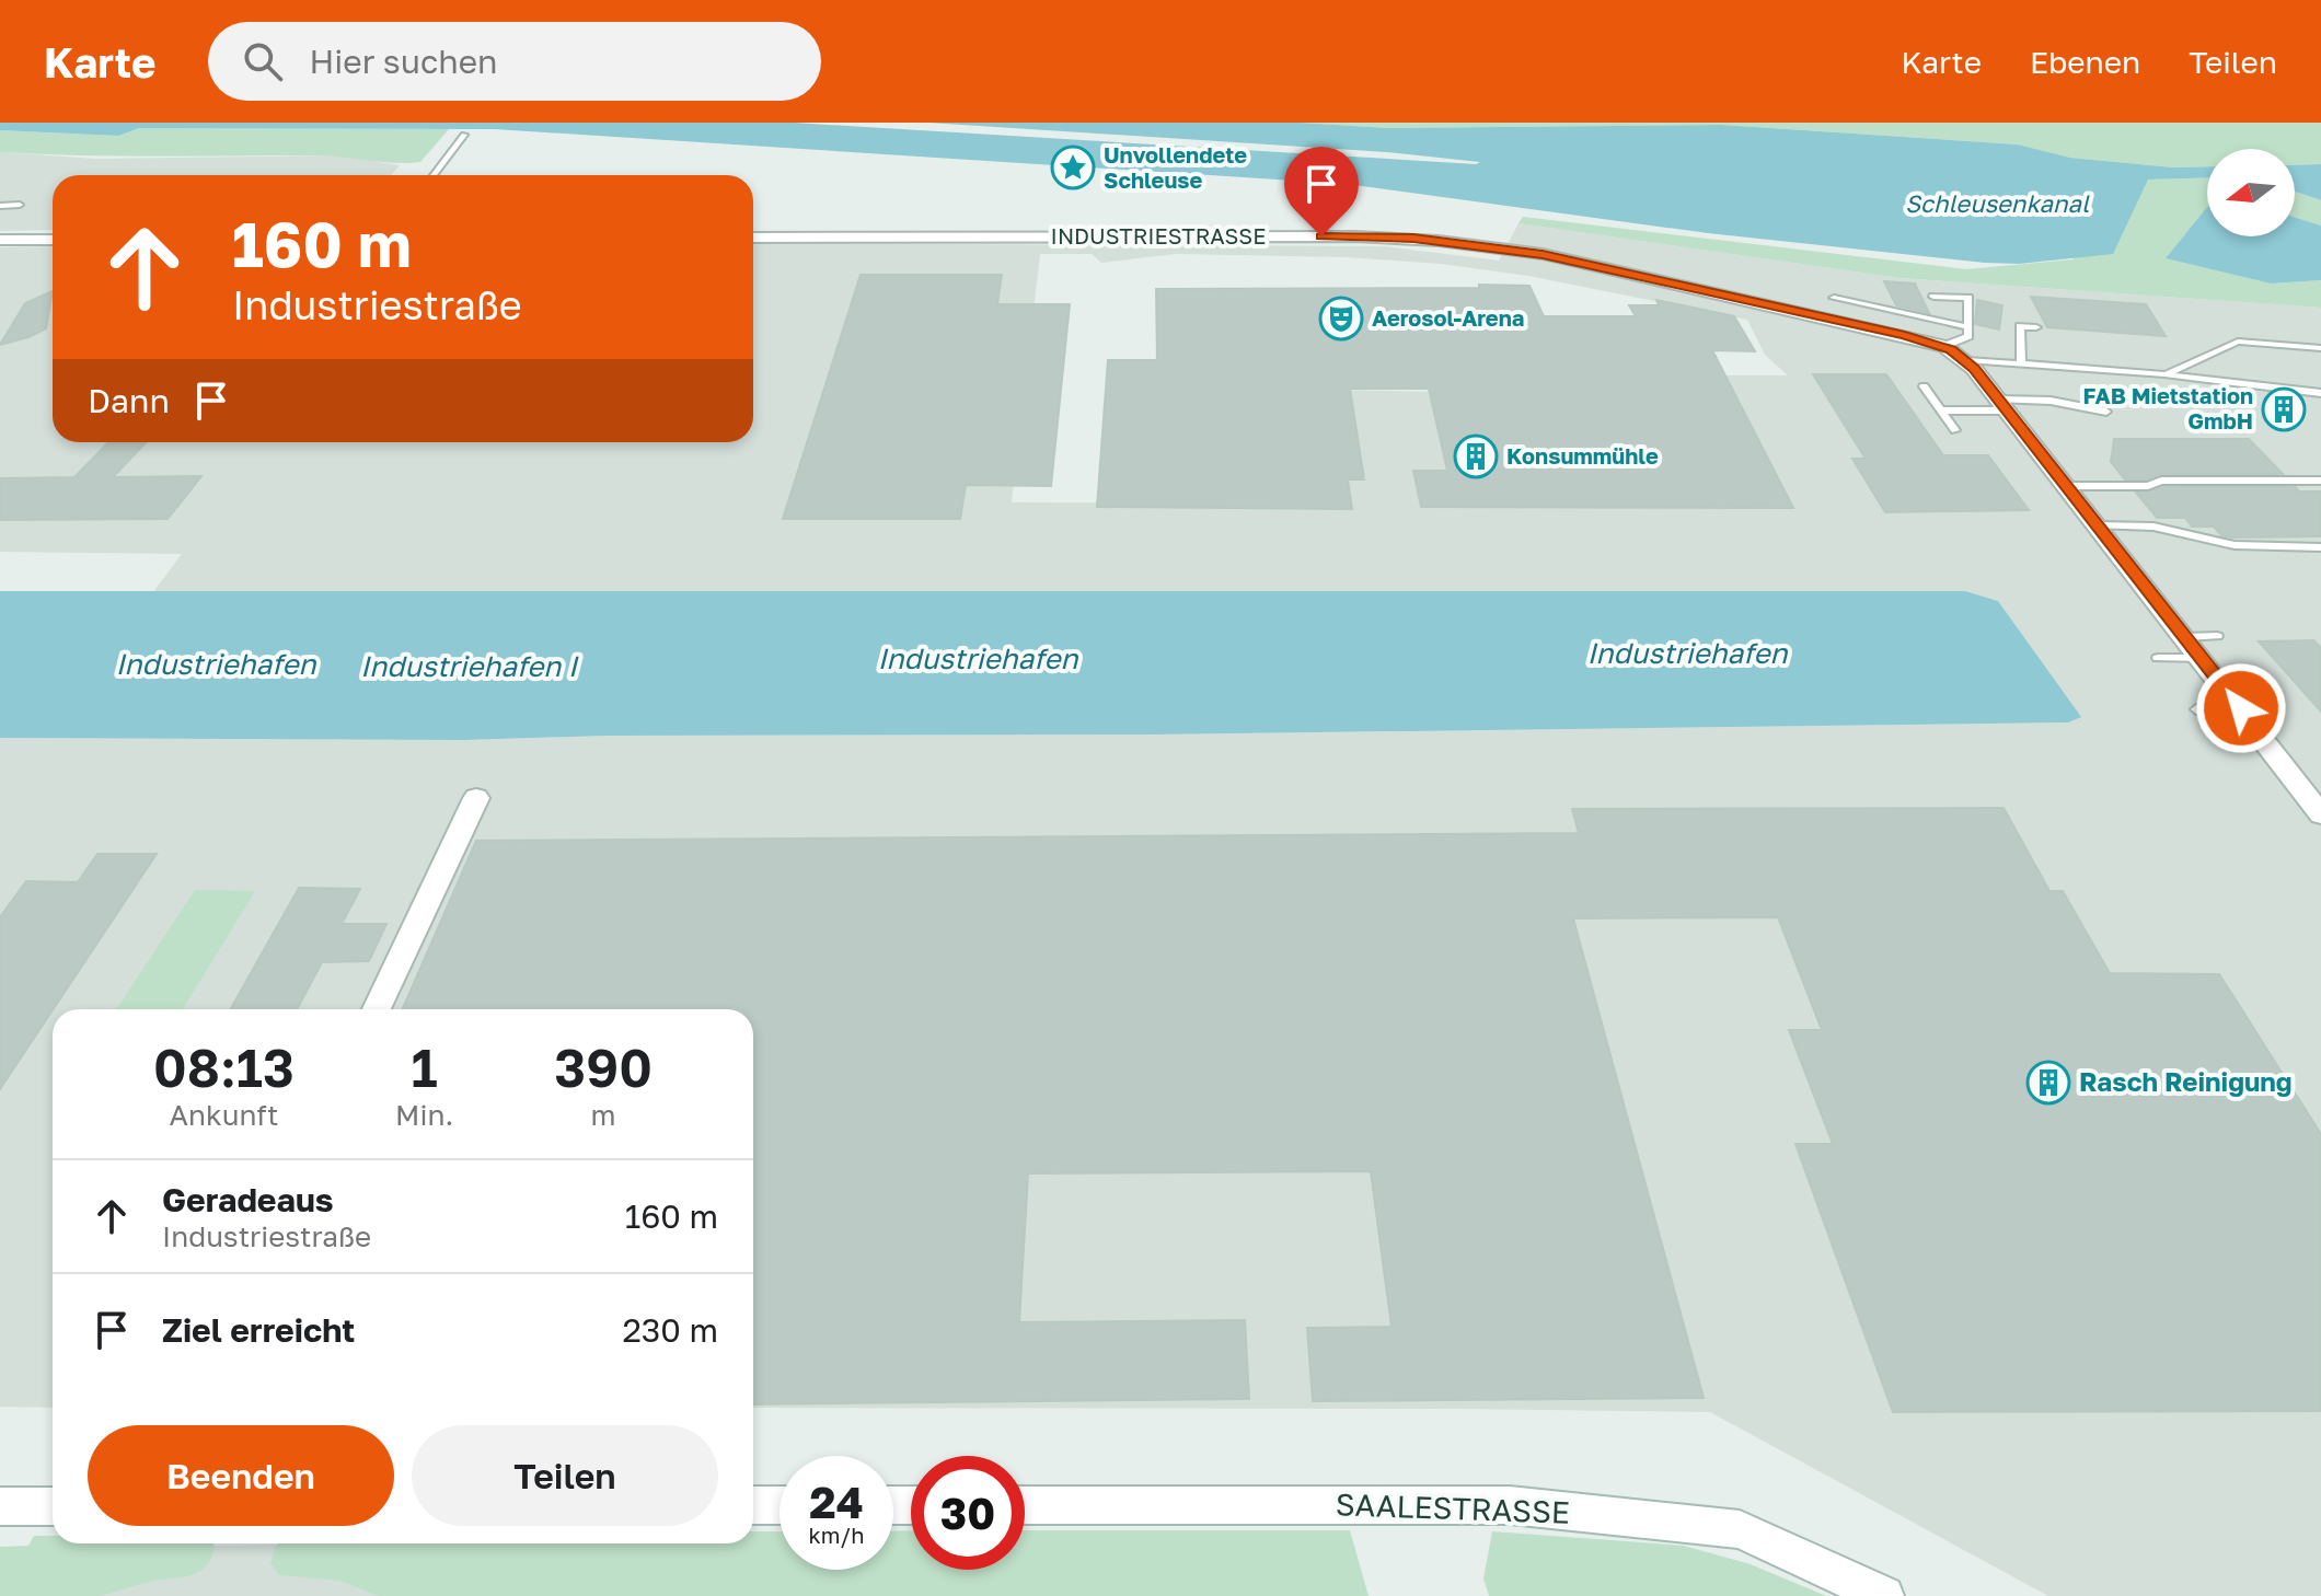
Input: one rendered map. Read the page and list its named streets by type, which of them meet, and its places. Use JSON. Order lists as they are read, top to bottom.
{
  "streets": {
    "street": ["INDUSTRIESTRASSE", "SAALESTRASSE"]
  },
  "water": ["Schleusenkanal", "Industriehafen", "Industriehafen I"],
  "places": {
    "place": ["Unvollendete Schleuse"],
    "theatre": ["Aerosol-Arena"],
    "building": ["FAB Mietstation GmbH", "Konsummühle", "Rasch Reinigung"]
  },
  "north": "left",
  "page": {
    "header": "Karte",
    "search": "Hier suchen",
    "nav": ["Karte", "Ebenen", "Teilen"],
    "turn": ["160 m", "Industriestraße"],
    "then": "Dann",
    "eta": [
      "08:13",
      "Ankunft",
      "1",
      "Min.",
      "390",
      "m"
    ],
    "list": [
      {
        "name": "Geradeaus",
        "note": "Industriestraße",
        "value": "160 m"
      },
      {
        "name": "Ziel erreicht",
        "value": "230 m"
      }
    ],
    "buttons": ["Beenden", "Teilen"],
    "speed": "24 km/h",
    "limit": "30"
  }
}
